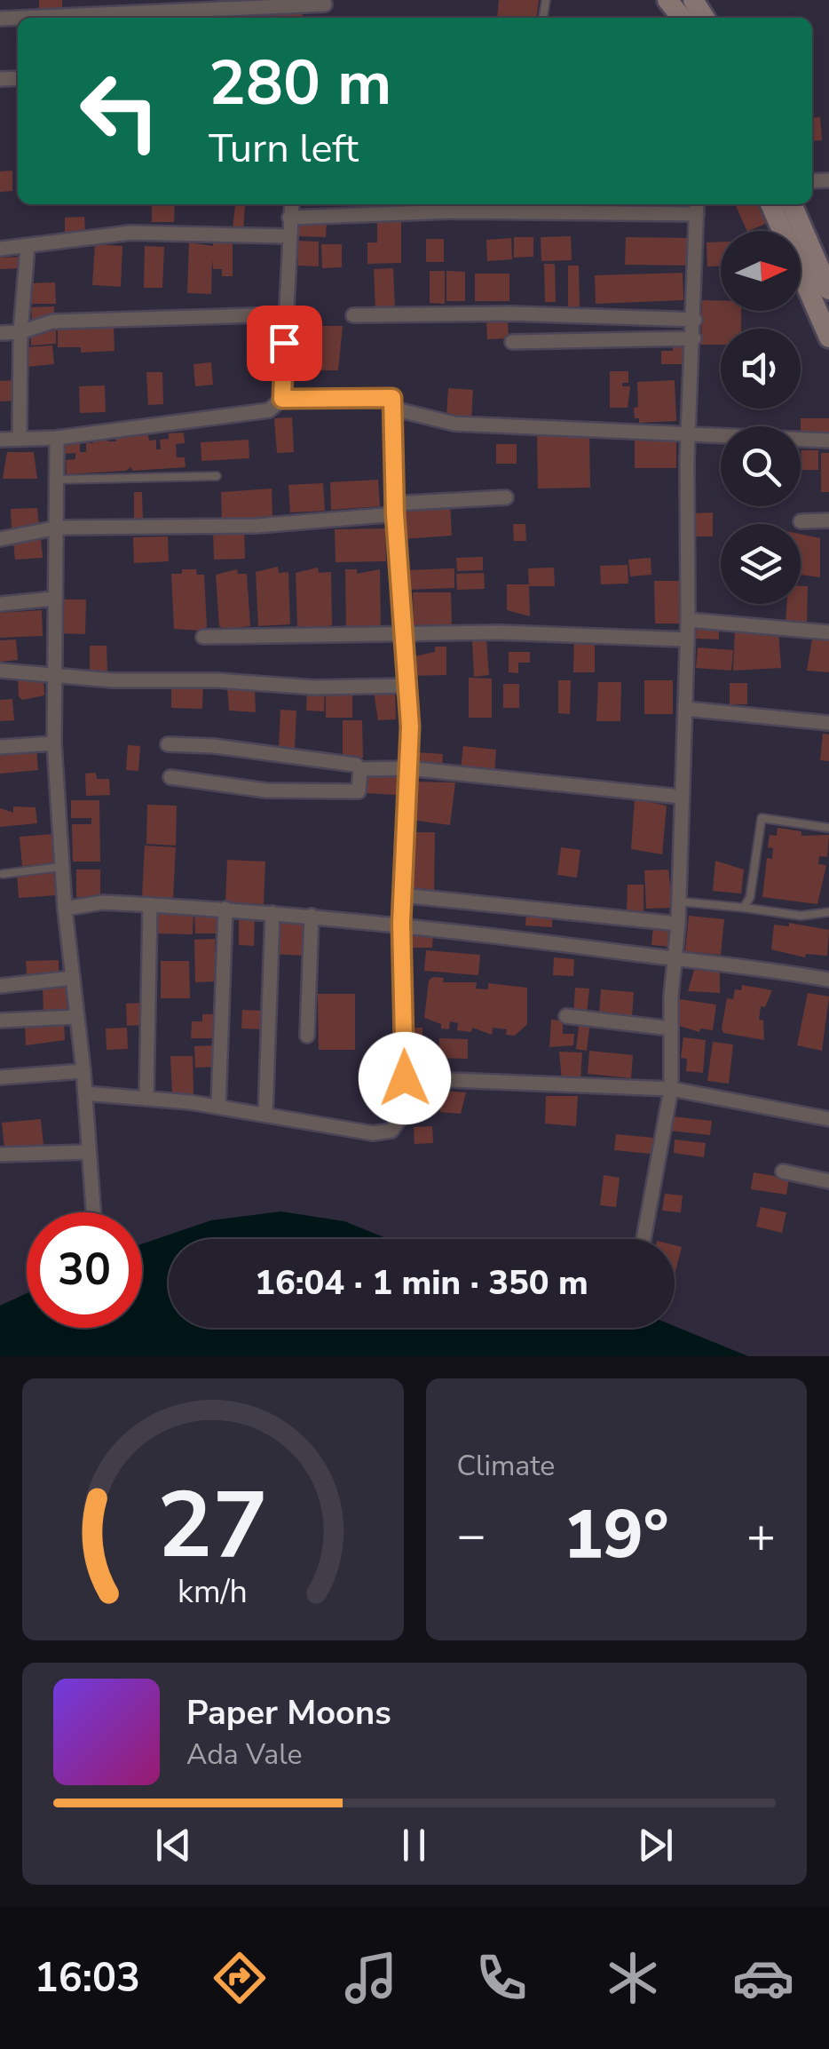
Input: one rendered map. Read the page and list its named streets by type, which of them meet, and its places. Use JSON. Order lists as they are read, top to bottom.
{
  "north": "right",
  "page": {
    "turn": ["280 m", "Turn left"],
    "limit": "30",
    "trip": "16:04 · 1 min · 350 m",
    "tile": "Climate",
    "heat": ["−", "19°", "+"],
    "song": ["Paper Moons", "Ada Vale"],
    "tabs": "16:03",
    "gauge": ["27", "km/h"]
  }
}
